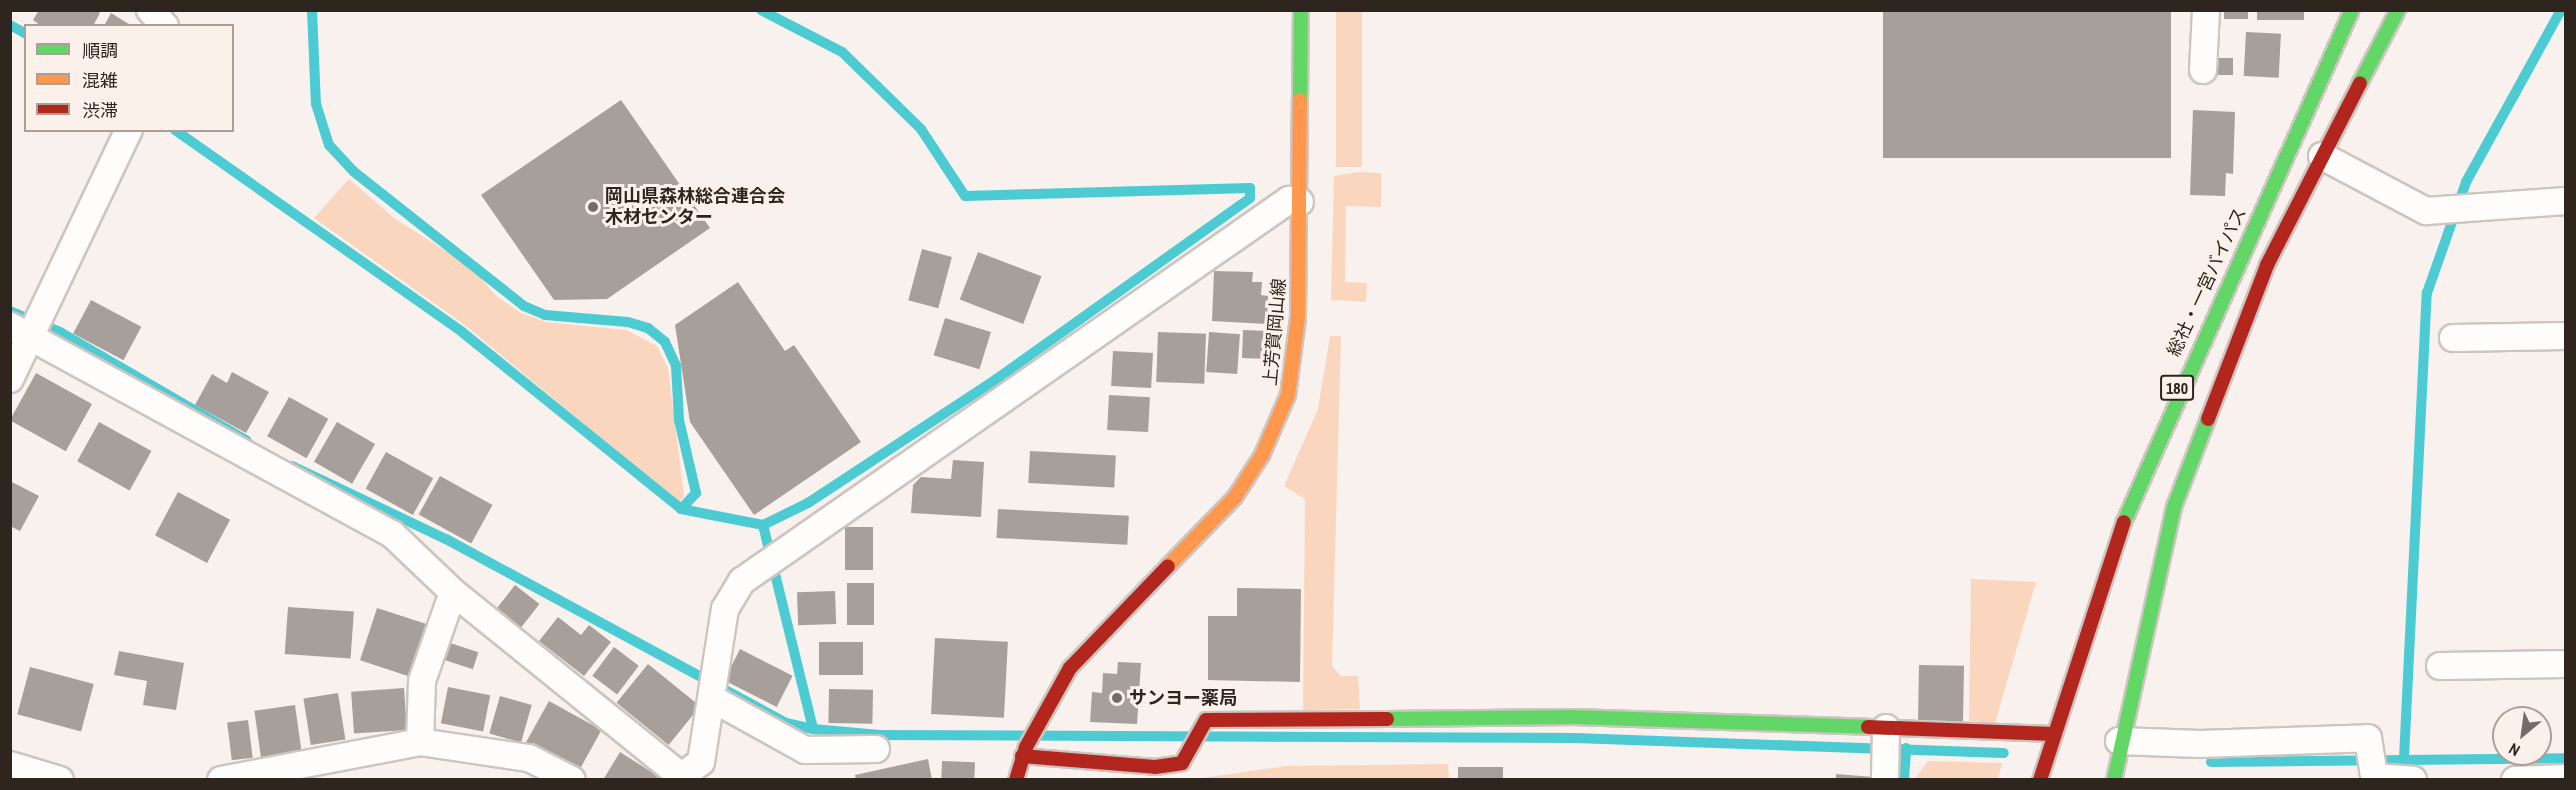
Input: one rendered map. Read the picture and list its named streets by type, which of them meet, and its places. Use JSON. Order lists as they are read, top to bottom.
{
  "streets": {
    "main road": ["総社・一宮バイパス", "上芳賀岡山線", "180"]
  },
  "places": ["岡山県森林総合連合会 木材センター", "サンヨー薬局"],
  "legend": ["順調", "混雑", "渋滞"],
  "north": "bottom left"
}
